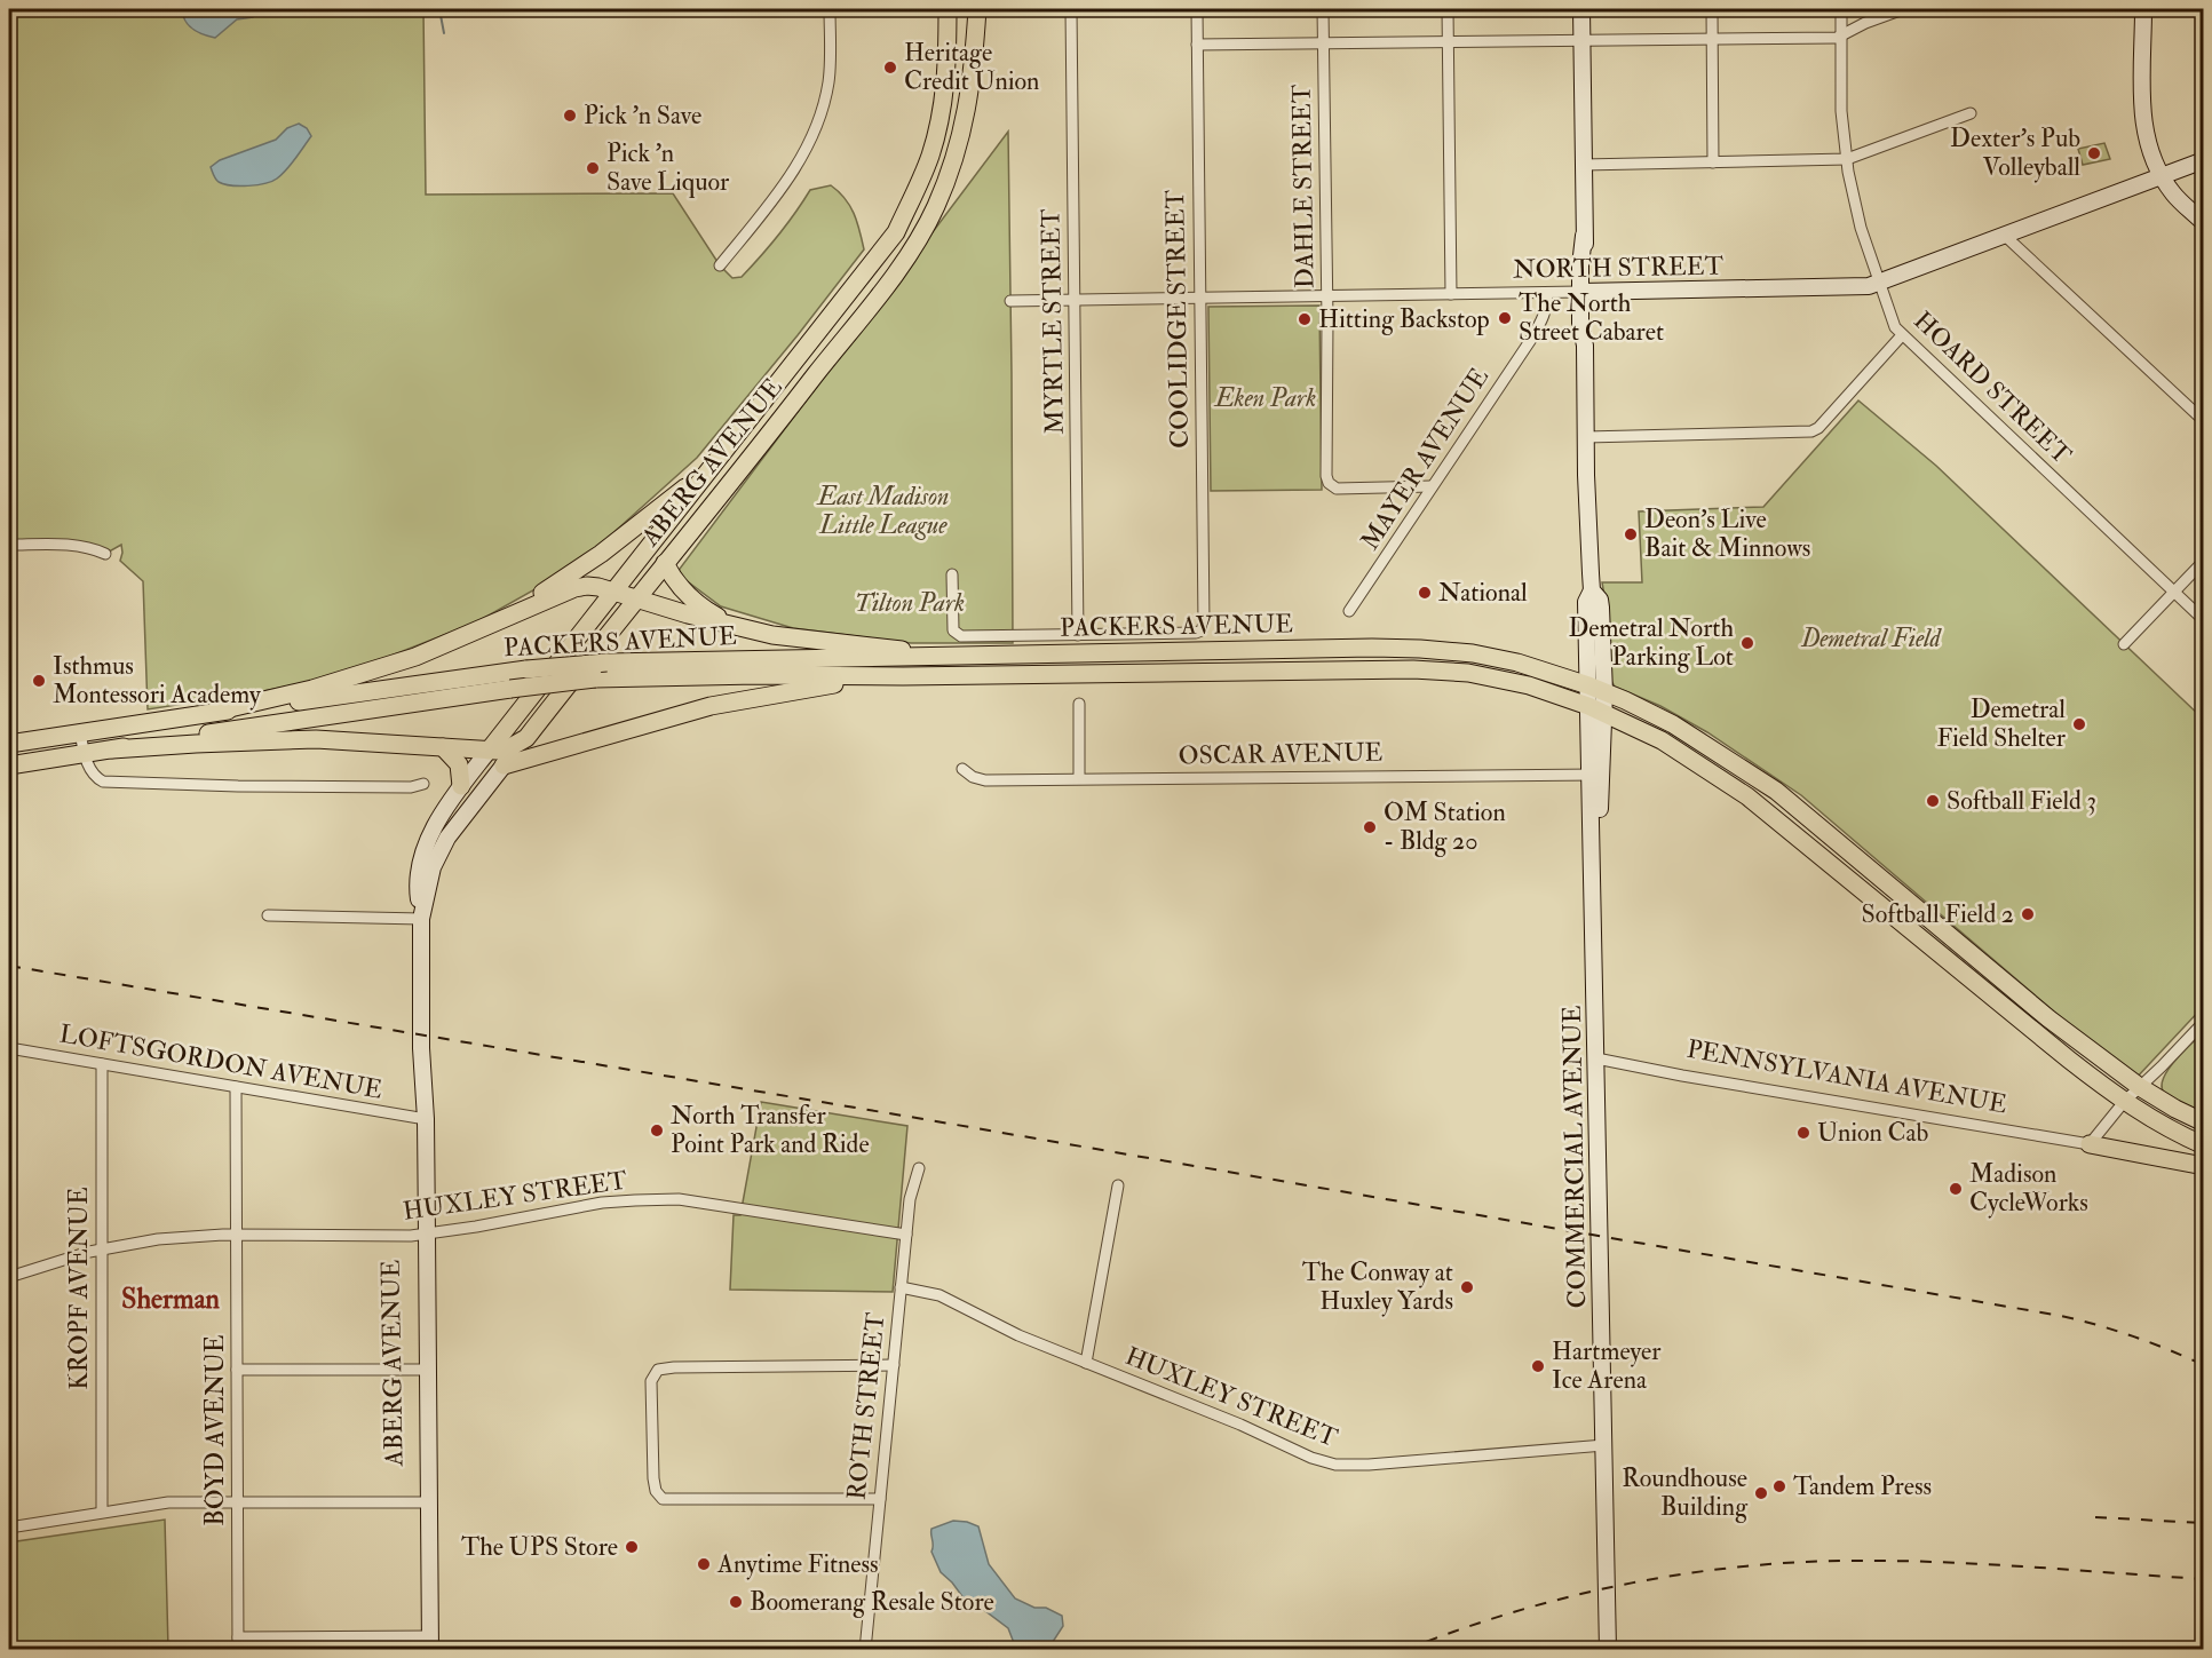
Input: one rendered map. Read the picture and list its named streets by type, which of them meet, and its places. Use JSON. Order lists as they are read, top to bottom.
{
  "streets": {
    "main road": ["ABERG AVENUE", "PACKERS AVENUE"],
    "street": [
      "DAHLE STREET",
      "NORTH STREET",
      "COOLIDGE STREET",
      "MYRTLE STREET",
      "HOARD STREET",
      "MAYER AVENUE",
      "OSCAR AVENUE",
      "LOFTSGORDON AVENUE",
      "PENNSYLVANIA AVENUE",
      "COMMERCIAL AVENUE",
      "HUXLEY STREET",
      "KROPF AVENUE",
      "ROTH STREET",
      "BOYD AVENUE"
    ]
  },
  "crossings": [
    ["DAHLE STREET", "NORTH STREET"],
    ["DAHLE STREET", "MAYER AVENUE"],
    ["NORTH STREET", "COOLIDGE STREET"],
    ["NORTH STREET", "MYRTLE STREET"],
    ["NORTH STREET", "HOARD STREET"],
    ["NORTH STREET", "MAYER AVENUE"],
    ["NORTH STREET", "COMMERCIAL AVENUE"],
    ["COOLIDGE STREET", "MYRTLE STREET"],
    ["ABERG AVENUE", "LOFTSGORDON AVENUE"],
    ["ABERG AVENUE", "HUXLEY STREET"],
    ["PACKERS AVENUE", "COMMERCIAL AVENUE"],
    ["OSCAR AVENUE", "COMMERCIAL AVENUE"],
    ["LOFTSGORDON AVENUE", "KROPF AVENUE"],
    ["LOFTSGORDON AVENUE", "BOYD AVENUE"],
    ["PENNSYLVANIA AVENUE", "COMMERCIAL AVENUE"],
    ["COMMERCIAL AVENUE", "HUXLEY STREET"],
    ["HUXLEY STREET", "KROPF AVENUE"],
    ["HUXLEY STREET", "ROTH STREET"],
    ["HUXLEY STREET", "BOYD AVENUE"]
  ],
  "districts": ["Sherman"],
  "parks": [
    "Eken Park",
    "East Madison Little League",
    "Tilton Park",
    "Demetral Field"
  ],
  "places": [
    "Heritage Credit Union",
    "Pick 'n Save",
    "Dexter's Pub Volleyball",
    "Pick 'n Save Liquor",
    "The North Street Cabaret",
    "Hitting Backstop",
    "Deon's Live Bait & Minnows",
    "National",
    "Demetral North Parking Lot",
    "Isthmus Montessori Academy",
    "Demetral Field Shelter",
    "Softball Field 3",
    "OM Station - Bldg 20",
    "Softball Field 2",
    "North Transfer Point Park and Ride",
    "Union Cab",
    "Madison CycleWorks",
    "The Conway at Huxley Yards",
    "Hartmeyer Ice Arena",
    "Tandem Press",
    "Roundhouse Building",
    "The UPS Store",
    "Anytime Fitness",
    "Boomerang Resale Store"
  ]
}
